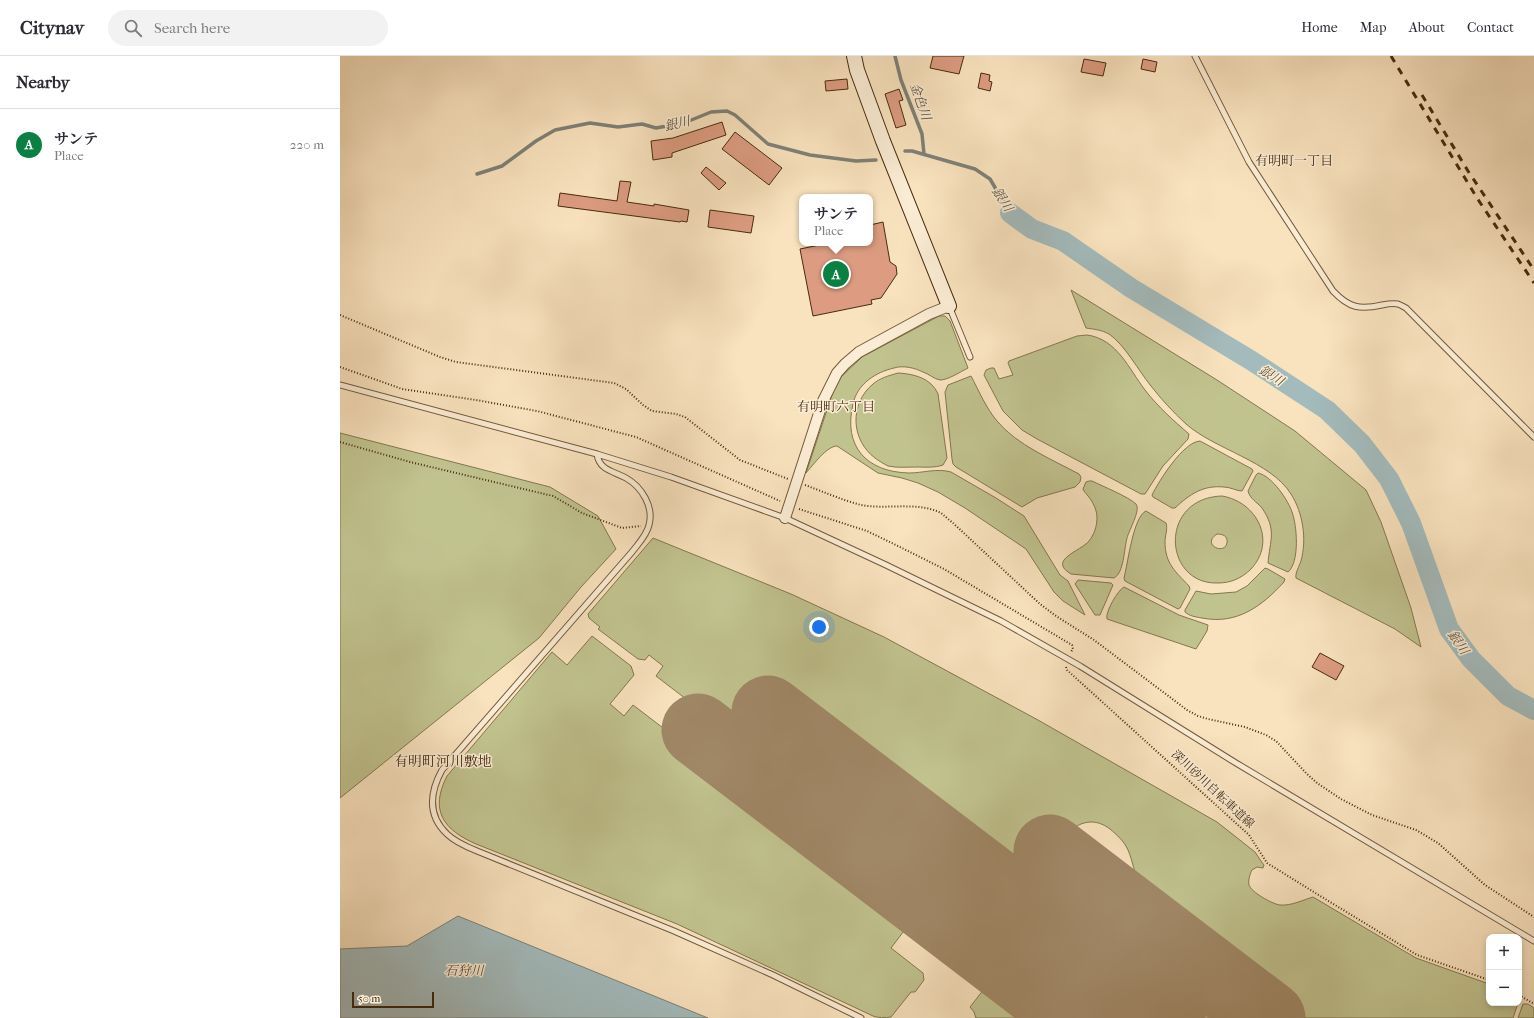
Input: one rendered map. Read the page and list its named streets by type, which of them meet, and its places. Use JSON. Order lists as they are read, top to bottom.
{
  "streets": {
    "path": ["深川砂川自転車道線"]
  },
  "districts": ["有明町一丁目", "有明町六丁目", "有明町河川敷地"],
  "water": ["金色川", "銀川", "石狩川"],
  "scale_bar": "50 m",
  "page": {
    "header": "Citynav",
    "search": "Search here",
    "nav": [
      "Home",
      "Map",
      "About",
      "Contact"
    ],
    "heading": "Nearby",
    "list": [
      {
        "mark": "A",
        "name": "サンテ",
        "note": "Place",
        "value": "220 m"
      }
    ],
    "popup": ["サンテ", "Place"],
    "pins": "A",
    "map_buttons": ["+", "−"],
    "scale": "50 m"
  }
}
